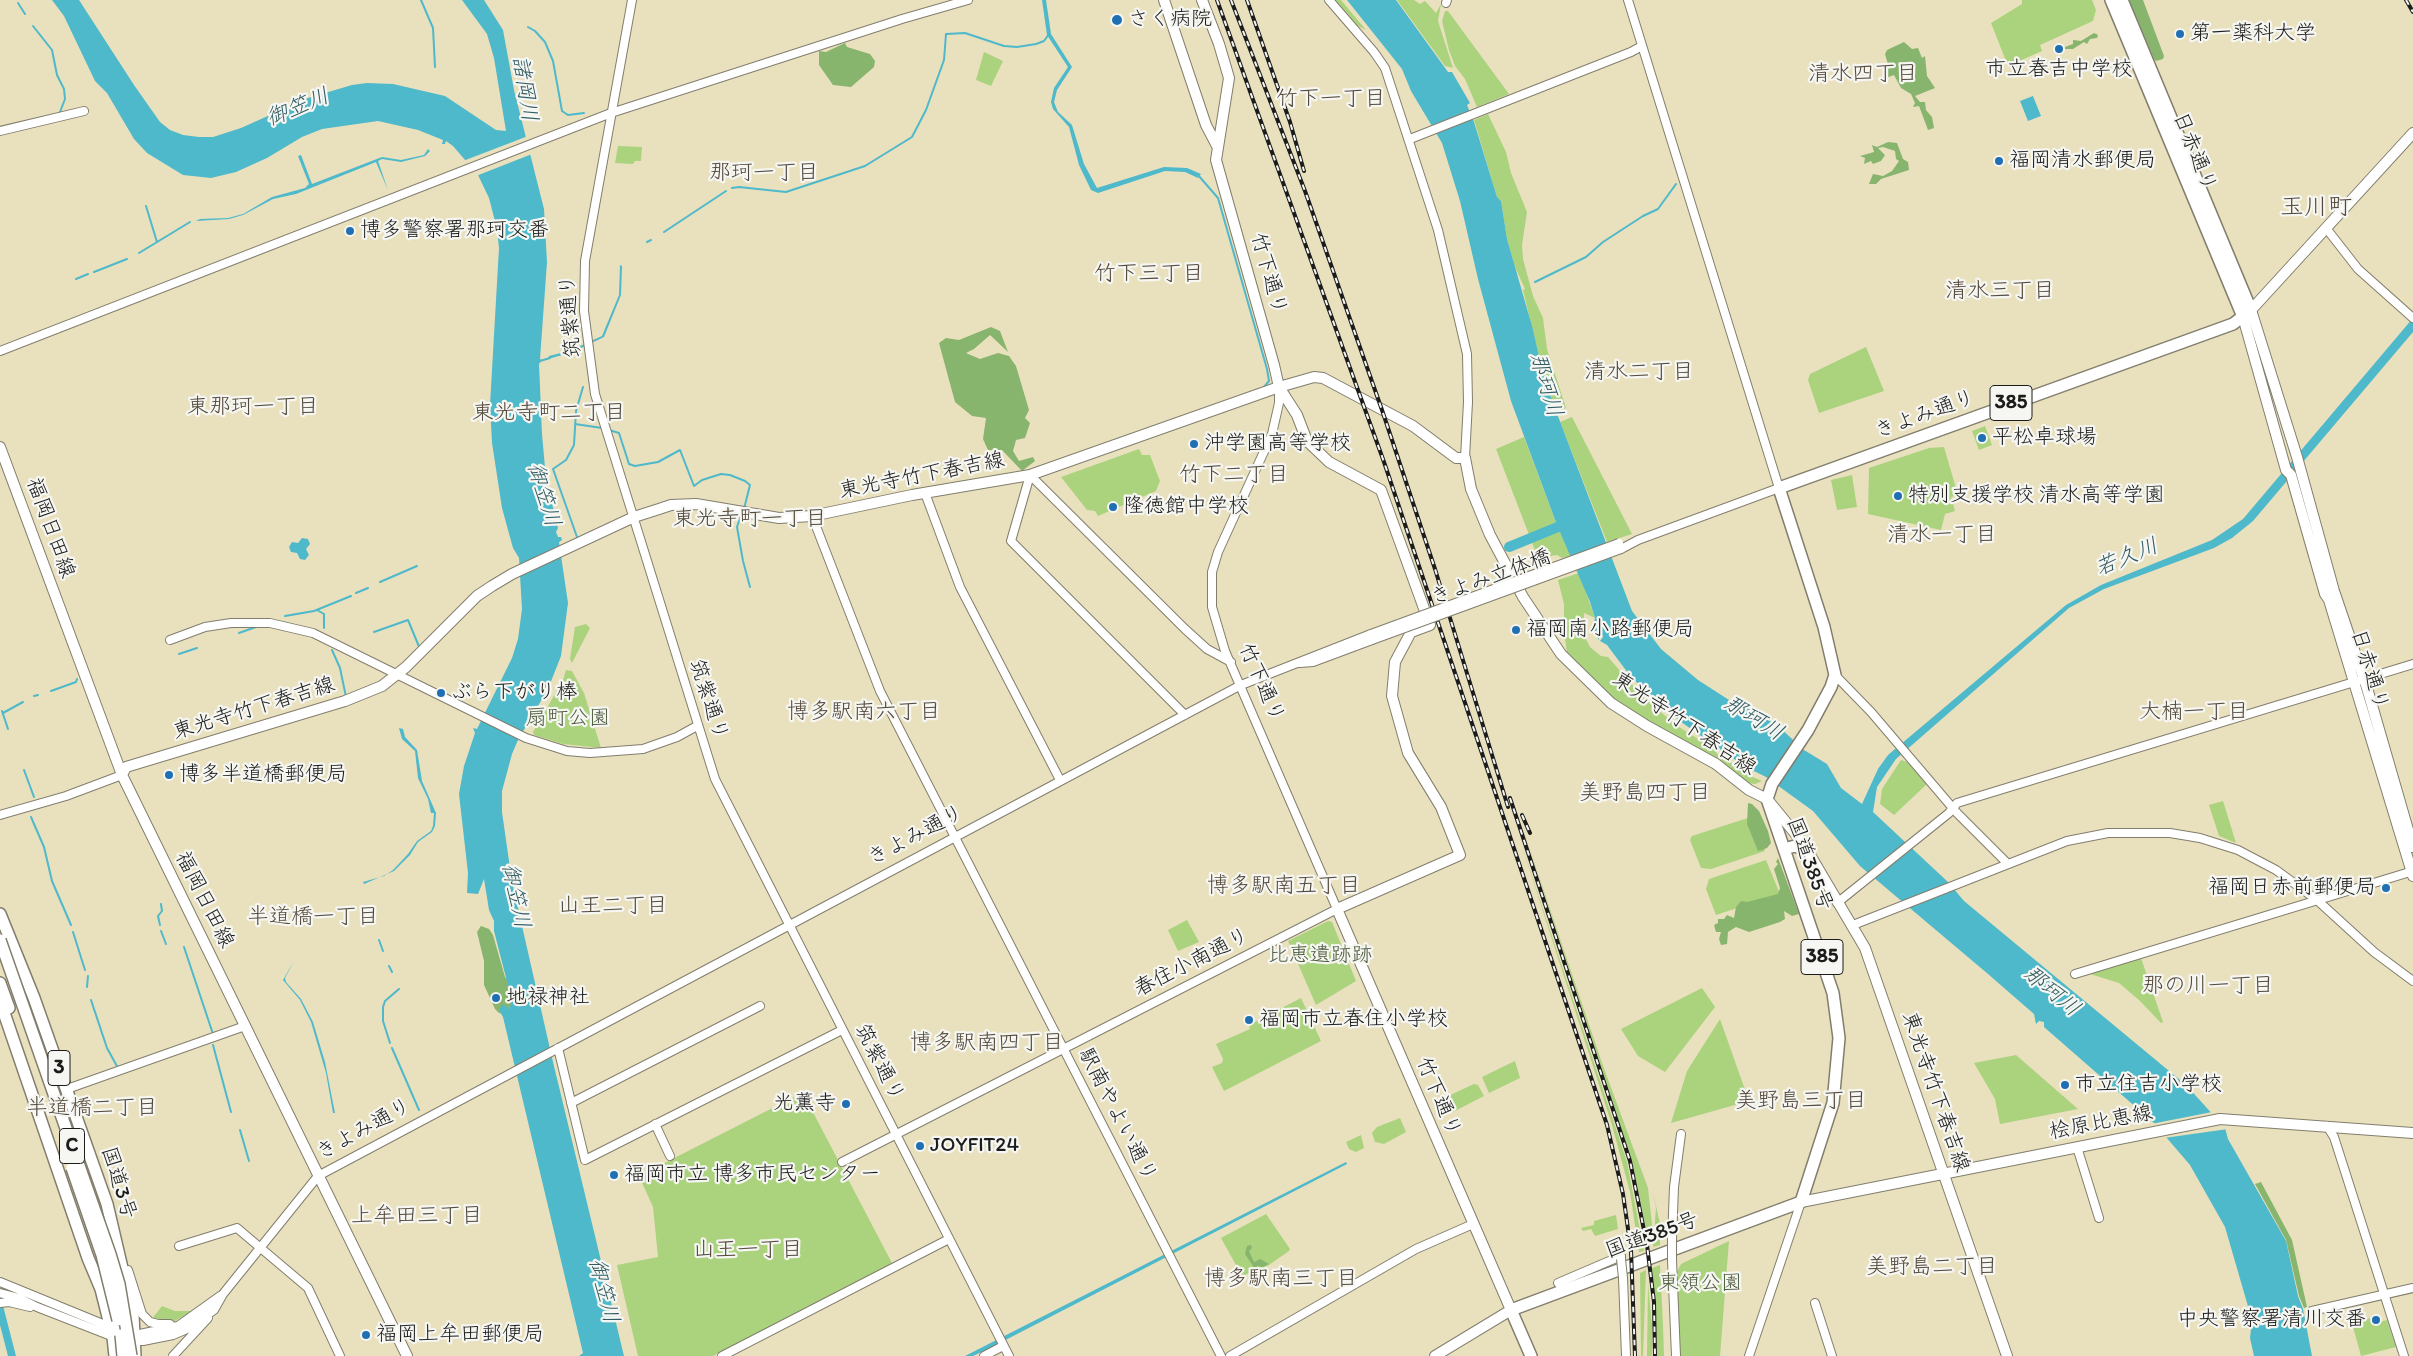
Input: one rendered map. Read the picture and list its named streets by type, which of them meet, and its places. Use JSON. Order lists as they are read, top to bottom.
{
  "streets": {
    "highway": [
      "日赤通り",
      "竹下通り",
      "385",
      "きよみ通り",
      "国道385号",
      "3",
      "C",
      "国道3号"
    ],
    "main road": ["東光寺竹下春吉線", "福岡日田線", "桧原比恵線"],
    "street": [
      "筑紫通り",
      "きよみ立体橋",
      "春住小南通り",
      "駅南やよい通り"
    ]
  },
  "crossings": [
    ["日赤通り", "きよみ通り"],
    ["竹下通り", "きよみ通り"],
    ["竹下通り", "東光寺竹下春吉線"],
    ["竹下通り", "国道385号"],
    ["竹下通り", "春住小南通り"],
    ["筑紫通り", "きよみ通り"],
    ["筑紫通り", "東光寺竹下春吉線"],
    ["筑紫通り", "春住小南通り"],
    ["きよみ通り", "福岡日田線"],
    ["きよみ通り", "きよみ立体橋"],
    ["きよみ通り", "駅南やよい通り"],
    ["きよみ通り", "国道3号"],
    ["東光寺竹下春吉線", "福岡日田線"],
    ["東光寺竹下春吉線", "国道385号"],
    ["東光寺竹下春吉線", "駅南やよい通り"],
    ["東光寺竹下春吉線", "桧原比恵線"],
    ["国道385号", "桧原比恵線"],
    ["春住小南通り", "駅南やよい通り"]
  ],
  "districts": [
    "清水四丁目",
    "竹下一丁目",
    "那珂一丁目",
    "玉川町",
    "竹下三丁目",
    "清水三丁目",
    "清水二丁目",
    "東那珂一丁目",
    "東光寺町二丁目",
    "竹下二丁目",
    "東光寺町一丁目",
    "清水一丁目",
    "博多駅南六丁目",
    "大楠一丁目",
    "美野島四丁目",
    "博多駅南五丁目",
    "山王二丁目",
    "半道橋一丁目",
    "那の川一丁目",
    "博多駅南四丁目",
    "美野島三丁目",
    "半道橋二丁目",
    "上牟田三丁目",
    "山王一丁目",
    "美野島二丁目",
    "博多駅南三丁目"
  ],
  "water": [
    "諸岡川",
    "御笠川",
    "那珂川",
    "若久川"
  ],
  "parks": ["扇町公園", "比恵遺跡跡", "東領公園"],
  "places": [
    "さく病院",
    "第一薬科大学",
    "市立春吉中学校",
    "福岡清水郵便局",
    "博多警察署那珂交番",
    "平松卓球場",
    "沖学園高等学校",
    "特別支援学校 清水高等学園",
    "隆徳館中学校",
    "福岡南小路郵便局",
    "ぶら下がり棒",
    "博多半道橋郵便局",
    "福岡日赤前郵便局",
    "地禄神社",
    "福岡市立春住小学校",
    "市立住吉小学校",
    "光薫寺",
    "JOYFIT24",
    "福岡市立 博多市民センター",
    "中央警察署清川交番",
    "福岡上牟田郵便局"
  ]
}
